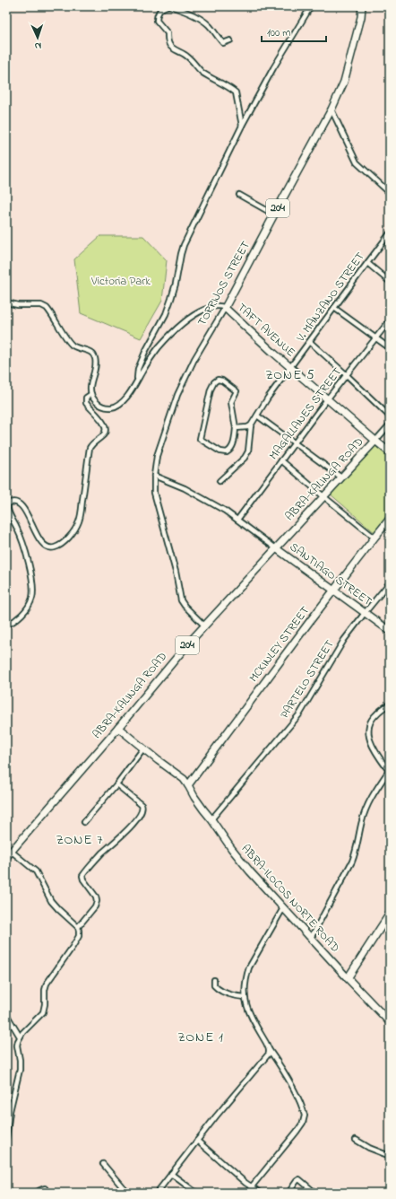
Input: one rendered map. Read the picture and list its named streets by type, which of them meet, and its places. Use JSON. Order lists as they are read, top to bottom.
{
  "streets": {
    "main road": [
      "204",
      "TORRIJOS STREET",
      "TAFT AVENUE",
      "ABRA-KALINGA ROAD",
      "SANTIAGO STREET",
      "MCKINLEY STREET",
      "ABRA-ILOCOS NORTE ROAD"
    ],
    "street": ["V. MANZANO STREET", "MAGALLANES STREET", "PARTELO STREET"]
  },
  "crossings": [
    ["204", "TORRIJOS STREET"],
    ["TORRIJOS STREET", "TAFT AVENUE"],
    ["TORRIJOS STREET", "ABRA-KALINGA ROAD"],
    ["V. MANZANO STREET", "TAFT AVENUE"],
    ["TAFT AVENUE", "MAGALLANES STREET"],
    ["TAFT AVENUE", "ABRA-KALINGA ROAD"],
    ["ABRA-KALINGA ROAD", "SANTIAGO STREET"],
    ["ABRA-KALINGA ROAD", "ABRA-ILOCOS NORTE ROAD"],
    ["SANTIAGO STREET", "MCKINLEY STREET"],
    ["SANTIAGO STREET", "PARTELO STREET"],
    ["MCKINLEY STREET", "ABRA-ILOCOS NORTE ROAD"],
    ["PARTELO STREET", "ABRA-ILOCOS NORTE ROAD"]
  ],
  "districts": ["ZONE 5", "ZONE 7", "ZONE 1"],
  "parks": ["Victoria Park"],
  "scale_bar": "100 m",
  "north": "bottom"
}
